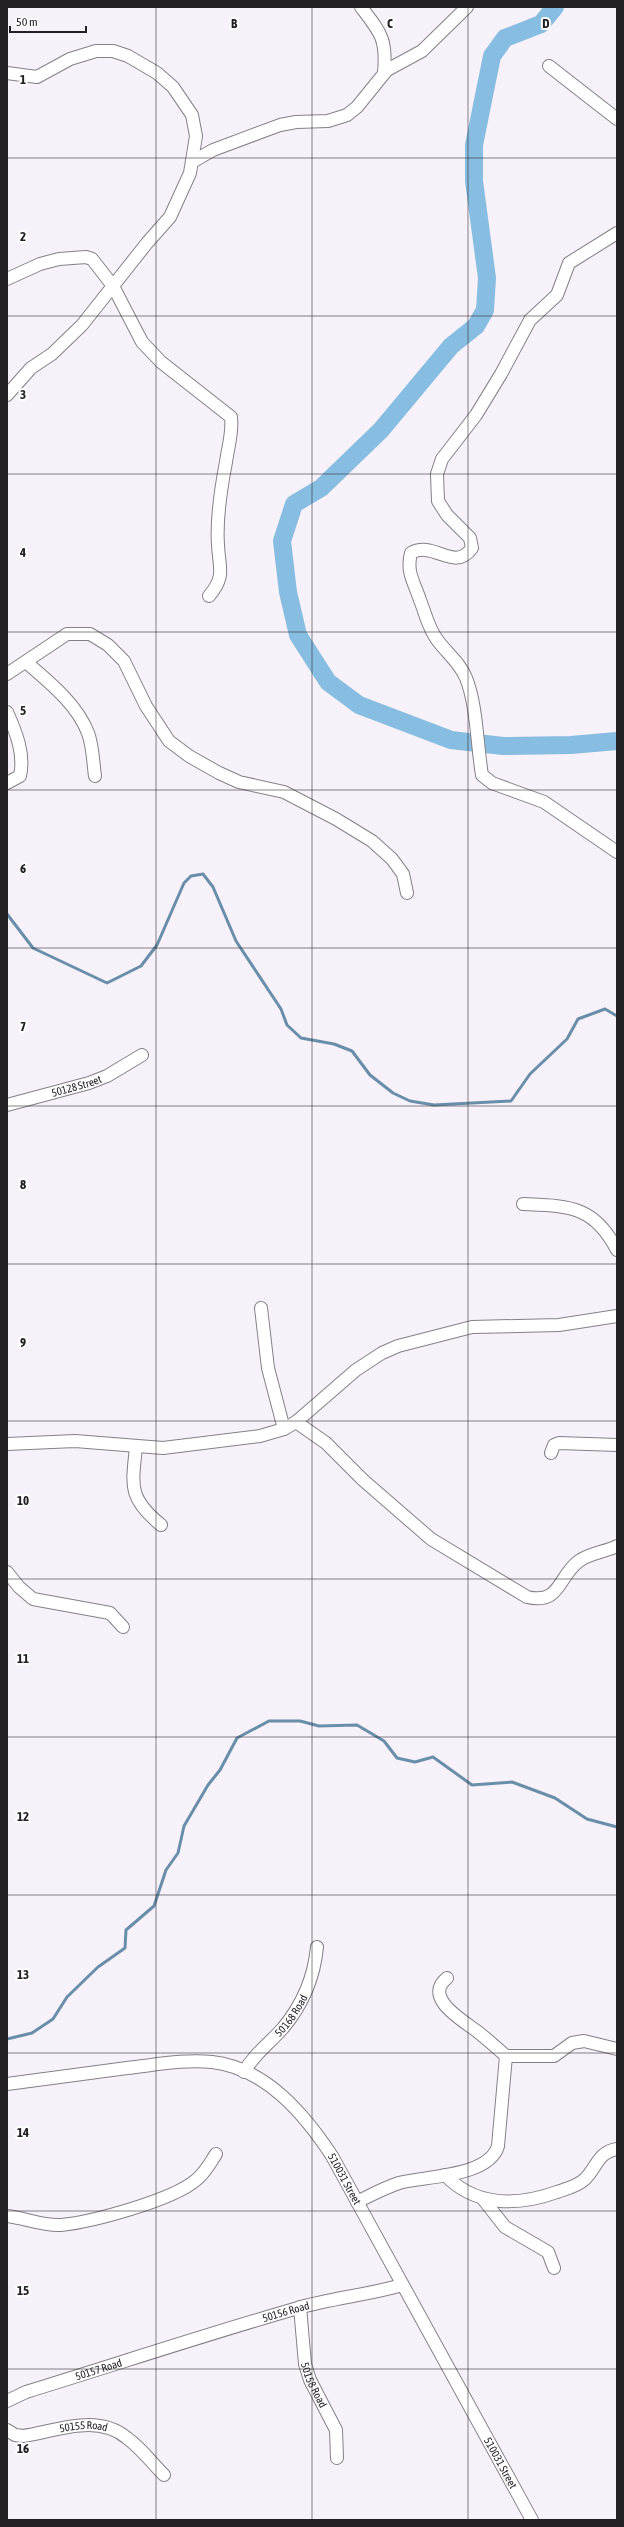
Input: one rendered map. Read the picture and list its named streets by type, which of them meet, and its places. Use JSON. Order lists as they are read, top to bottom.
{
  "streets": {
    "street": [
      "50128 Street",
      "50168 Road",
      "510031 Street",
      "50156 Road",
      "50157 Road",
      "50158 Road",
      "50155 Road"
    ]
  },
  "crossings": [
    ["50168 Road", "510031 Street"],
    ["510031 Street", "50156 Road"],
    ["50156 Road", "50157 Road"],
    ["50156 Road", "50158 Road"]
  ],
  "scale_bar": "50 m",
  "grid": {
    "columns": ["B", "C", "D"],
    "rows": [
      "1",
      "2",
      "3",
      "4",
      "5",
      "6",
      "7",
      "8",
      "9",
      "10",
      "11",
      "12",
      "13",
      "14",
      "15",
      "16"
    ]
  }
}
